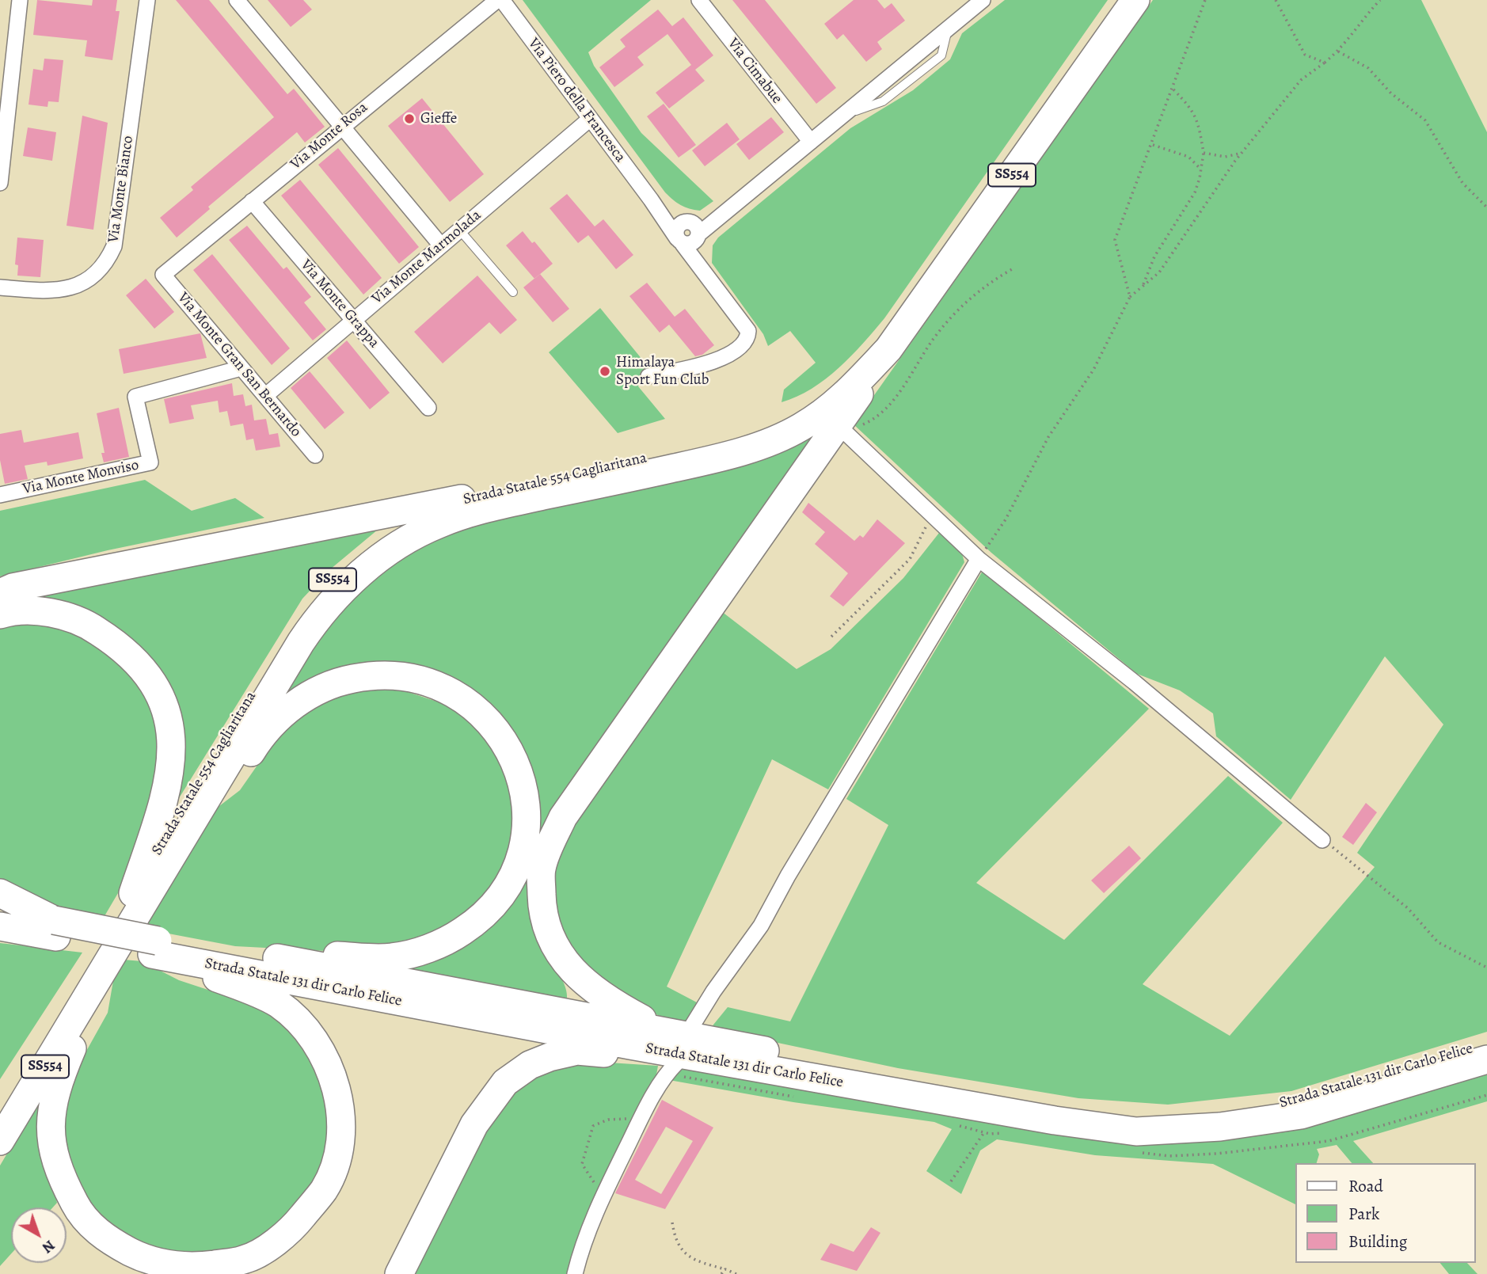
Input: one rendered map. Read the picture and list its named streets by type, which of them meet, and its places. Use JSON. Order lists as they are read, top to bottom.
{
  "streets": {
    "highway": ["SS554", "Strada Statale 554 Cagliaritana", "Strada Statale 131 dir Carlo Felice"],
    "street": [
      "Via Cimabue",
      "Via Piero della Francesca",
      "Via Monte Rosa",
      "Via Monte Bianco",
      "Via Monte Marmolada",
      "Via Monte Grappa",
      "Via Monte Gran San Bernardo",
      "Via Monte Monviso"
    ]
  },
  "crossings": [
    ["Via Piero della Francesca", "Via Monte Marmolada"],
    ["Via Monte Rosa", "Via Monte Grappa"],
    ["Via Monte Rosa", "Via Monte Gran San Bernardo"],
    ["SS554", "Strada Statale 554 Cagliaritana"],
    ["Via Monte Marmolada", "Via Monte Grappa"],
    ["Via Monte Marmolada", "Via Monte Gran San Bernardo"],
    ["Via Monte Gran San Bernardo", "Via Monte Monviso"]
  ],
  "places": ["Gieffe", "Himalaya Sport Fun Club"],
  "legend": ["Road", "Park", "Building"],
  "north": "bottom right"
}
